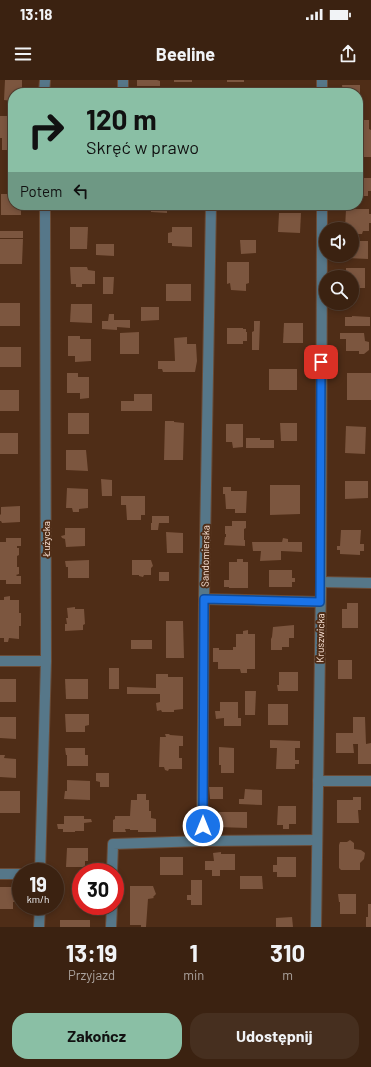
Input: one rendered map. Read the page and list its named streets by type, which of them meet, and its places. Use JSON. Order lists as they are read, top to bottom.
{
  "streets": {
    "street": ["Łużycka", "Sandomierska", "Kruszwicka"]
  },
  "page": {
    "status": "13:18",
    "header": "Beeline",
    "turn": ["120 m", "Skręć w prawo"],
    "then": "Potem",
    "speed": "19 km/h",
    "limit": "30",
    "eta": [
      "13:19",
      "Przyjazd",
      "1",
      "min",
      "310",
      "m"
    ],
    "buttons": ["Zakończ", "Udostępnij"]
  }
}
